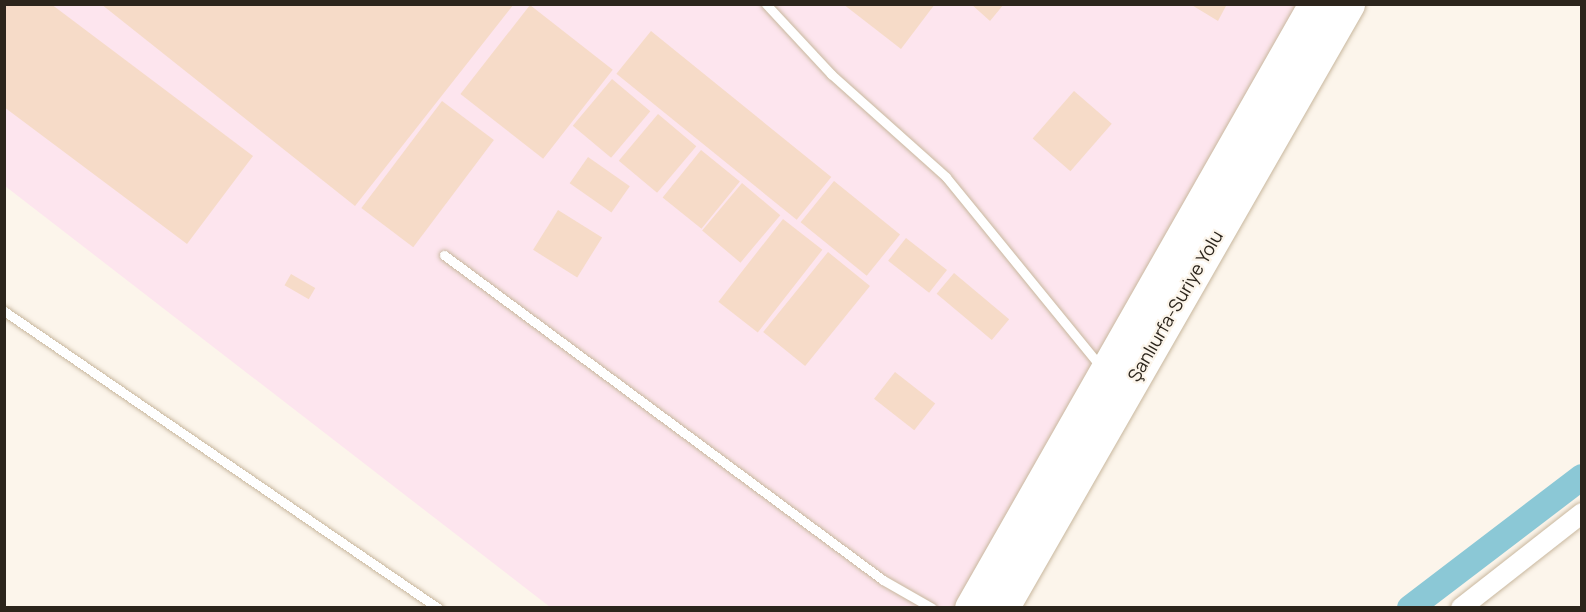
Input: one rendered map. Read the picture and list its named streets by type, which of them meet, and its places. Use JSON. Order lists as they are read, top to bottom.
{
  "streets": {
    "highway": ["Şanlıurfa-Suriye Yolu"]
  }
}
